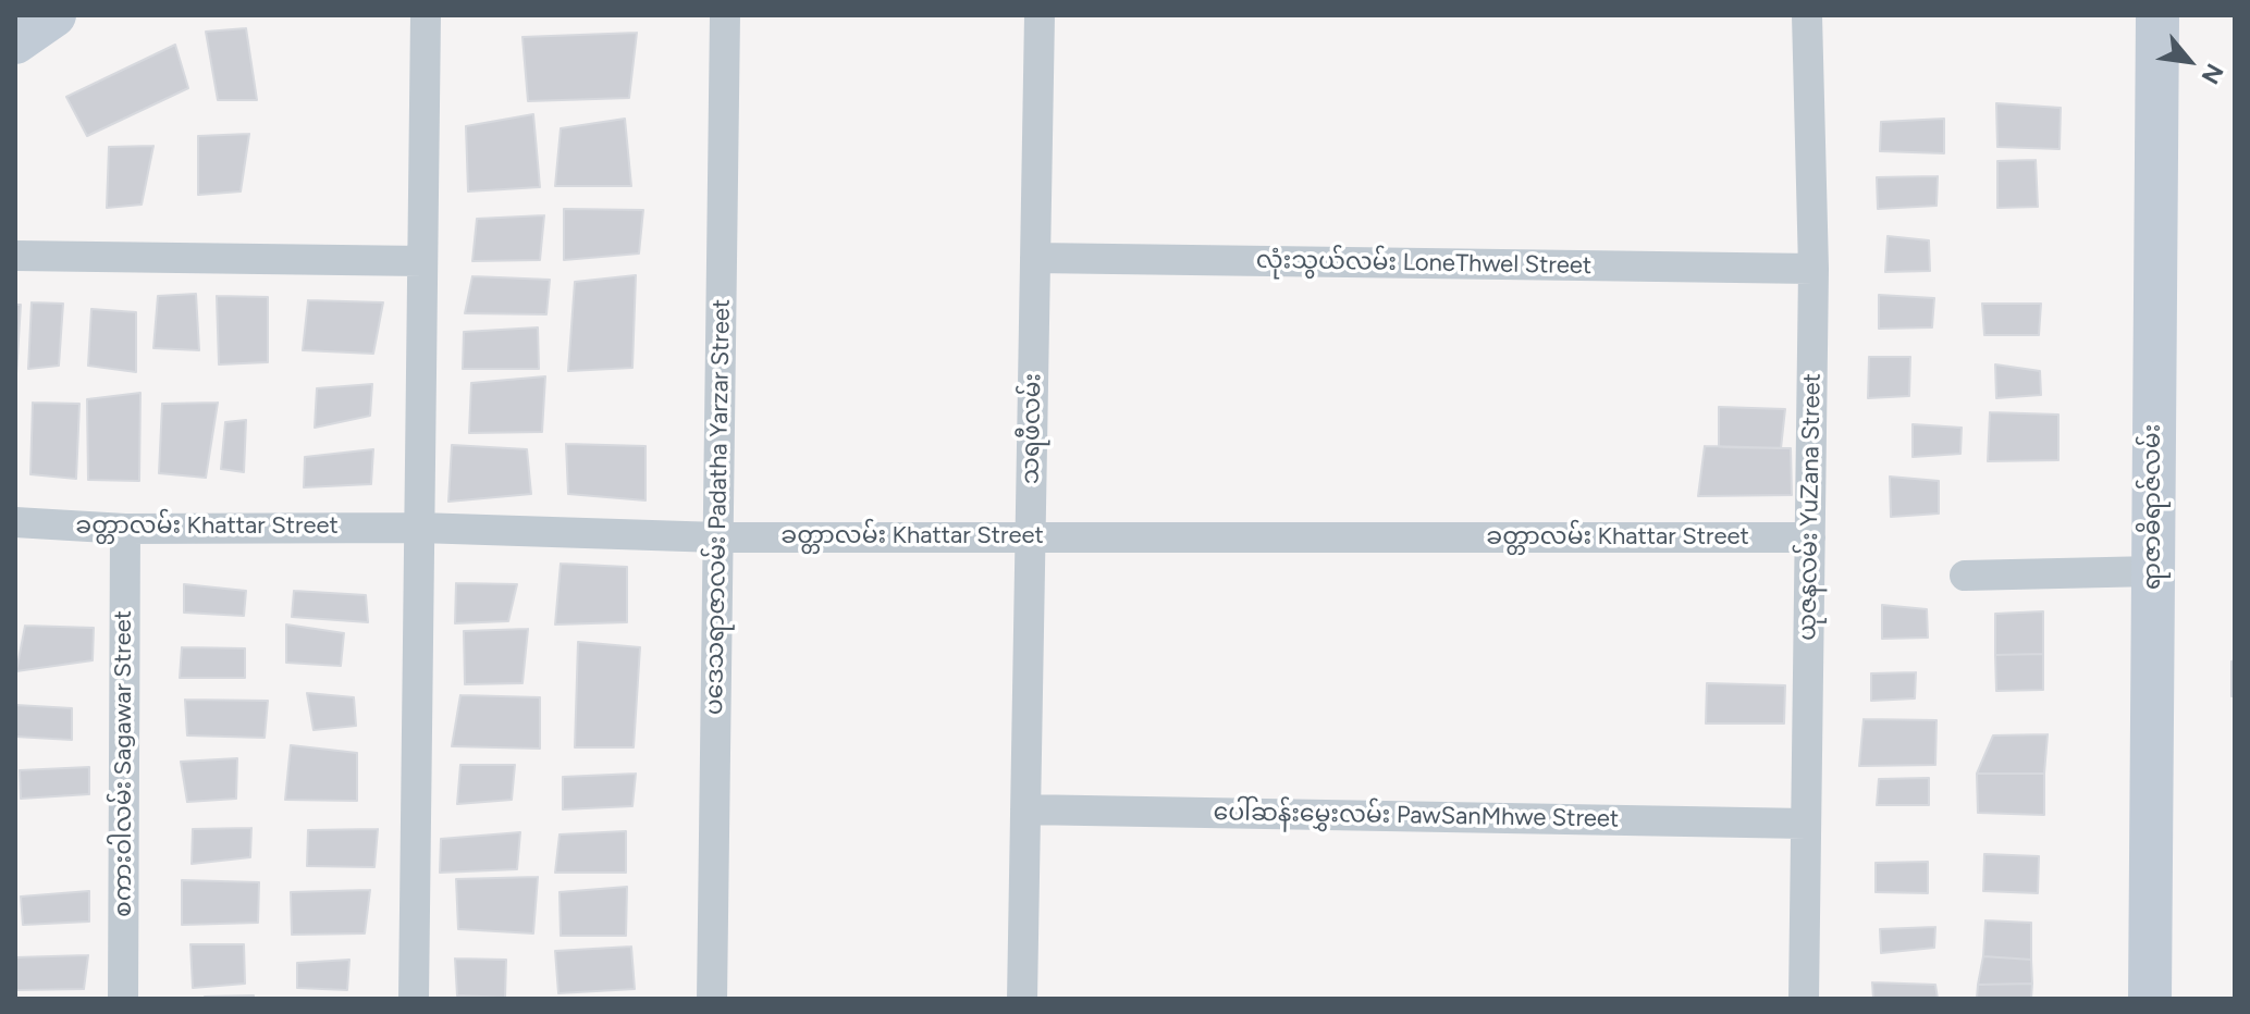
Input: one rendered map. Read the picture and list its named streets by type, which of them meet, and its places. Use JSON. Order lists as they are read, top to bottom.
{
  "streets": {
    "street": [
      "လုံးသွယ်လမ်း LoneThwel Street",
      "သရဖီလမ်း",
      "ပဒေသရာဇာလမ်း Padatha Yarzar Street",
      "ယုဇနလမ်း YuZana Street",
      "ရာဇာဓိရာဇ်လမ်း",
      "ခတ္တာလမ်း Khattar Street",
      "စကားဝါလမ်း Sagawar Street",
      "ပေါ်ဆန်းမွှေးလမ်း PawSanMhwe Street"
    ]
  },
  "crossings": [
    ["လုံးသွယ်လမ်း LoneThwel Street", "သရဖီလမ်း"],
    ["လုံးသွယ်လမ်း LoneThwel Street", "ယုဇနလမ်း YuZana Street"],
    ["သရဖီလမ်း", "ခတ္တာလမ်း Khattar Street"],
    ["သရဖီလမ်း", "ပေါ်ဆန်းမွှေးလမ်း PawSanMhwe Street"],
    ["ပဒေသရာဇာလမ်း Padatha Yarzar Street", "ခတ္တာလမ်း Khattar Street"],
    ["ယုဇနလမ်း YuZana Street", "ခတ္တာလမ်း Khattar Street"],
    ["ယုဇနလမ်း YuZana Street", "ပေါ်ဆန်းမွှေးလမ်း PawSanMhwe Street"],
    ["ခတ္တာလမ်း Khattar Street", "စကားဝါလမ်း Sagawar Street"]
  ],
  "north": "bottom right"
}
